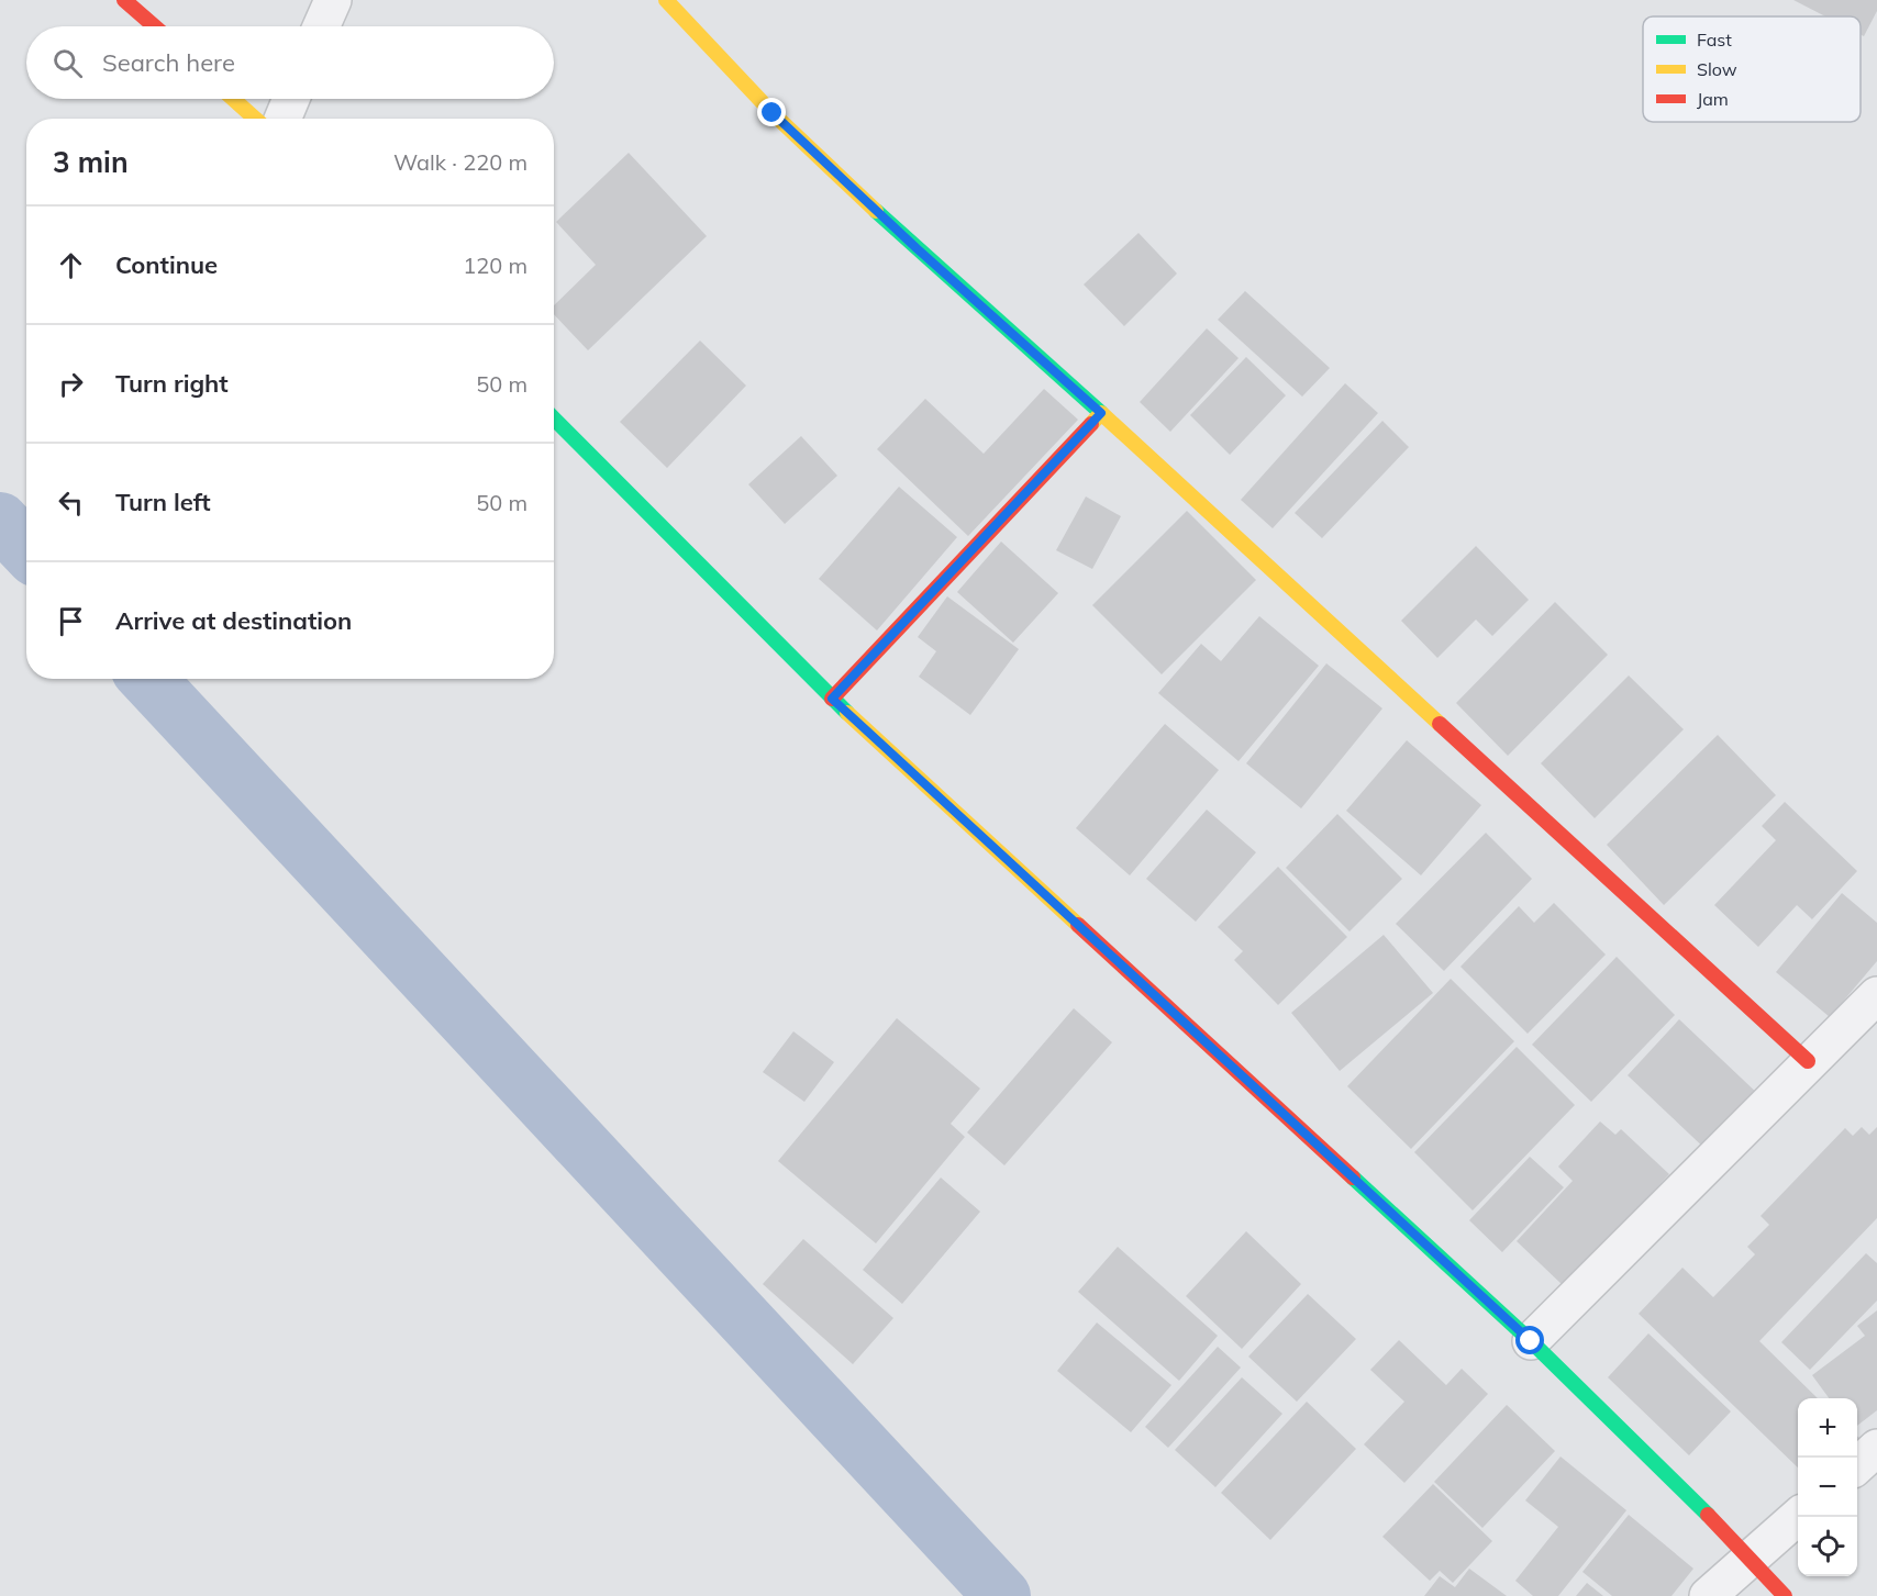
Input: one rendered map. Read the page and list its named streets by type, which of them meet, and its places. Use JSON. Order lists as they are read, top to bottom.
{
  "legend": ["Fast", "Slow", "Jam"],
  "page": {
    "search": "Search here",
    "heading": ["3 min", "Walk · 220 m"],
    "list": [
      ["Continue", "120 m"],
      ["Turn right", "50 m"],
      ["Turn left", "50 m"],
      "Arrive at destination"
    ],
    "map_buttons": ["+", "−"]
  }
}
